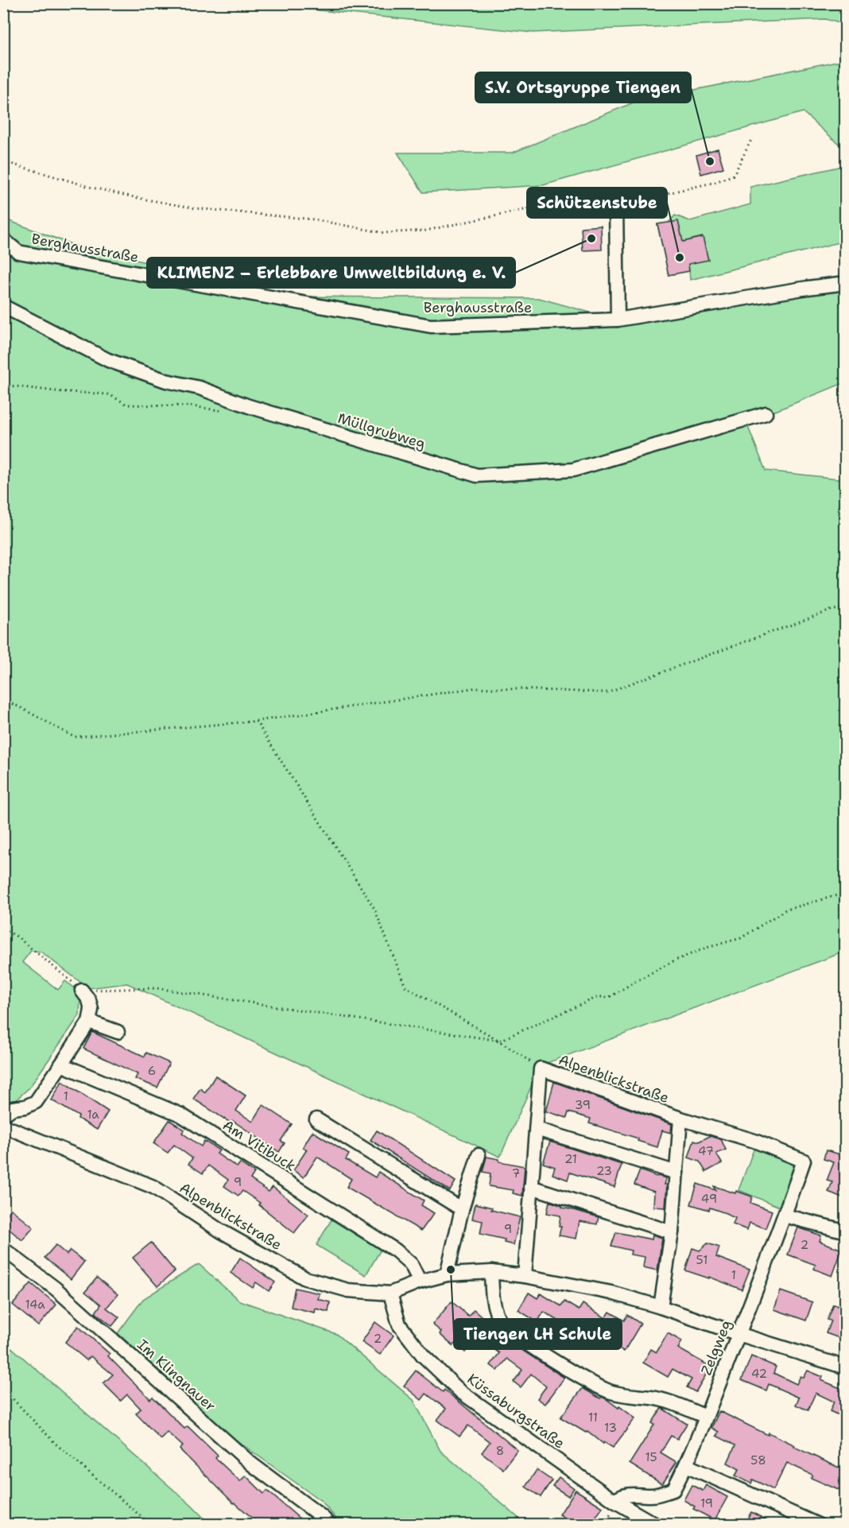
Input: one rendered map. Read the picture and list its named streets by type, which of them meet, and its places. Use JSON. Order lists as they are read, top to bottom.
{
  "streets": {
    "street": [
      "Berghausstraße",
      "Müllgrubweg",
      "Alpenblickstraße",
      "Am Vitibuck",
      "Zelgweg",
      "Im Klingnauer",
      "Küssaburgstraße"
    ]
  },
  "crossings": [
    ["Alpenblickstraße", "Am Vitibuck"],
    ["Alpenblickstraße", "Zelgweg"],
    ["Alpenblickstraße", "Küssaburgstraße"],
    ["Zelgweg", "Küssaburgstraße"]
  ],
  "places": [
    "S.V. Ortsgruppe Tiengen",
    "KLIMENZ – Erlebbare Umweltbildung e. V.",
    "Schützenstube",
    "Tiengen LH Schule"
  ],
  "house_numbers": [
    "6",
    "1",
    "39",
    "1a",
    "47",
    "21",
    "23",
    "7",
    "9",
    "49",
    "9",
    "2",
    "51",
    "1",
    "14a",
    "2",
    "42",
    "11",
    "13",
    "8",
    "15",
    "58",
    "19"
  ]
}
